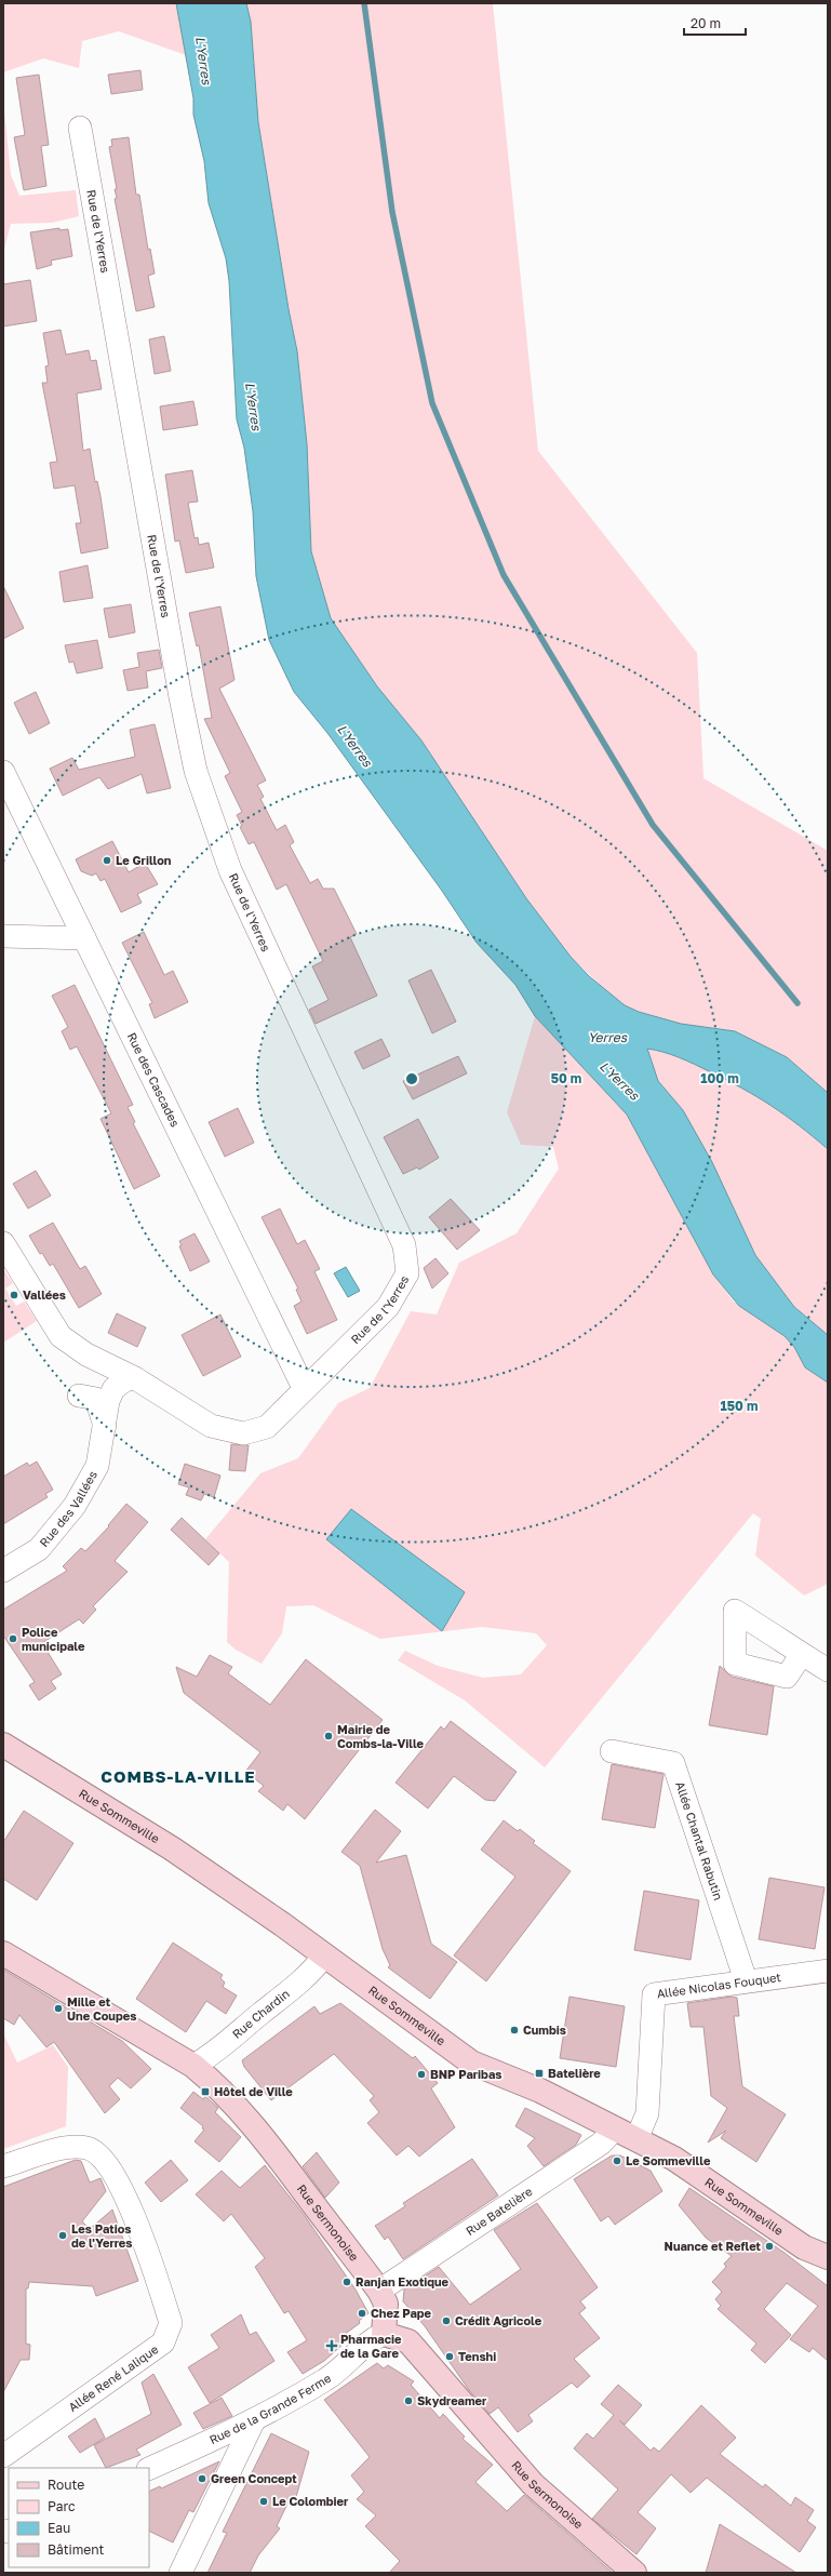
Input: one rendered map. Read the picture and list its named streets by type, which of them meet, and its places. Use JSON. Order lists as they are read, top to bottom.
{
  "streets": {
    "main road": ["Rue Sommeville", "Rue Sermonoise"],
    "street": [
      "Rue de l'Yerres",
      "Rue des Cascades",
      "Rue des Vallées",
      "Allée Chantal Rabutin",
      "Allée Nicolas Fouquet",
      "Rue Chardin",
      "Rue Batelière",
      "Allée René Lalique",
      "Rue de la Grande Ferme"
    ]
  },
  "crossings": [
    ["Rue de l'Yerres", "Rue des Cascades"],
    ["Rue de l'Yerres", "Rue des Vallées"],
    ["Rue Sommeville", "Allée Nicolas Fouquet"],
    ["Rue Sommeville", "Rue Chardin"],
    ["Rue Sommeville", "Rue Batelière"],
    ["Allée Chantal Rabutin", "Allée Nicolas Fouquet"],
    ["Rue Chardin", "Rue Sermonoise"],
    ["Rue Batelière", "Rue Sermonoise"],
    ["Rue Sermonoise", "Rue de la Grande Ferme"]
  ],
  "districts": ["COMBS-LA-VILLE"],
  "water": ["L'Yerres", "Yerres"],
  "places": {
    "other": [
      "Le Grillon",
      "Vallées",
      "Police municipale",
      "Mairie de Combs-la-Ville",
      "Mille et Une Coupes",
      "Cumbis",
      "BNP Paribas",
      "Le Sommeville",
      "Les Patios de l'Yerres",
      "Nuance et Reflet",
      "Ranjan Exotique",
      "Chez Pape",
      "Crédit Agricole",
      "Tenshi",
      "Skydreamer",
      "Green Concept",
      "Le Colombier"
    ],
    "transit": ["Batelière", "Hôtel de Ville"],
    "health": ["Pharmacie de la Gare"]
  },
  "legend": [
    "Route",
    "Parc",
    "Eau",
    "Bâtiment"
  ],
  "scale_bar": "20 m",
  "rings": ["50 m", "100 m", "150 m"]
}
